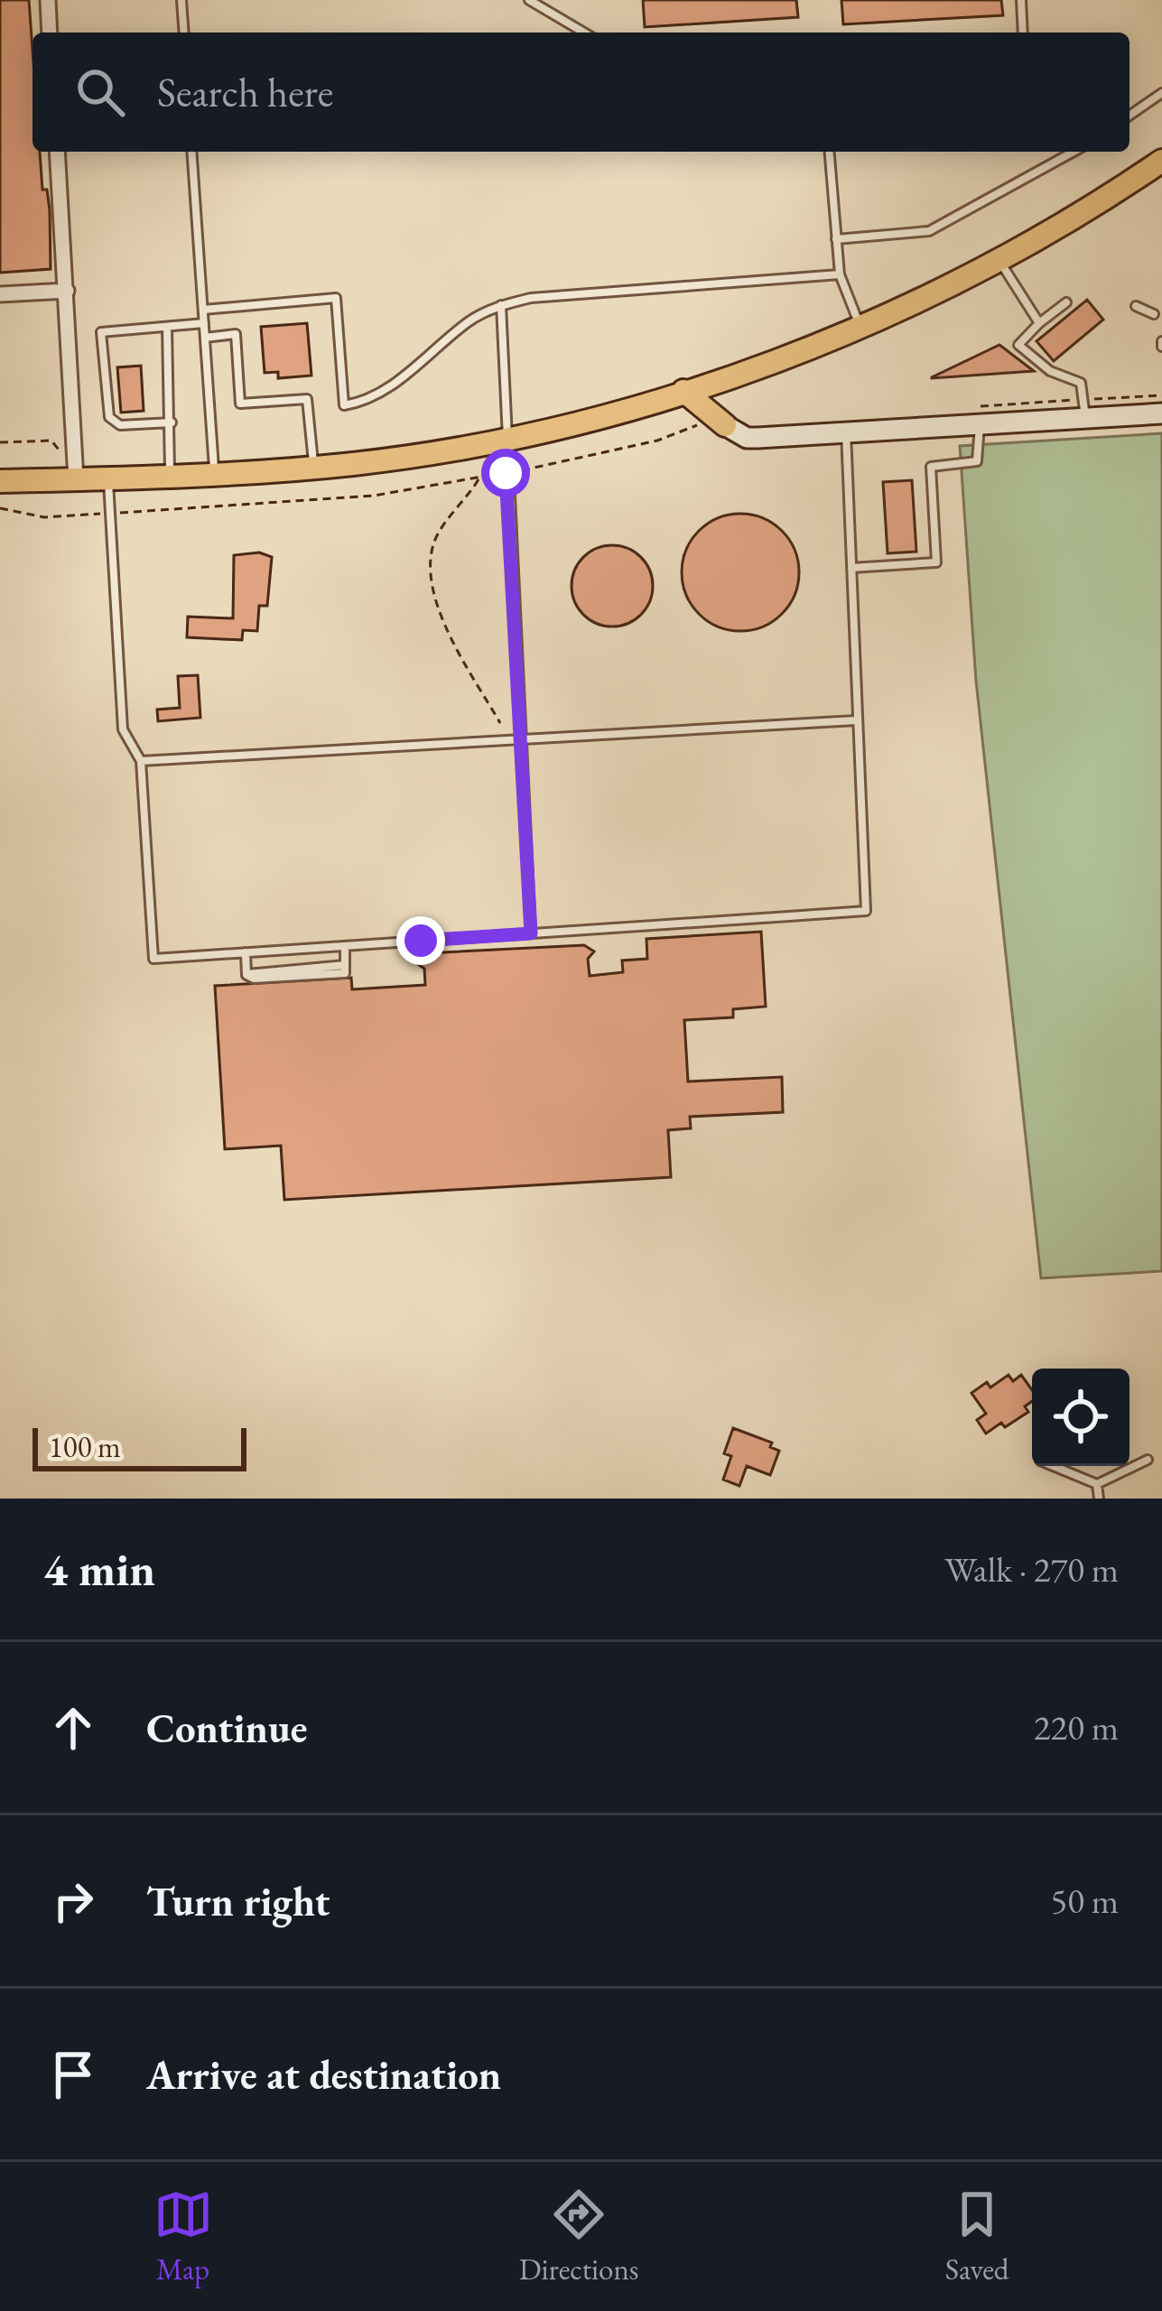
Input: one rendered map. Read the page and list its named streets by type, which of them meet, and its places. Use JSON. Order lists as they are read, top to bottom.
{
  "scale_bar": "100 m",
  "page": {
    "search": "Search here",
    "scale": "100 m",
    "heading": ["4 min", "Walk · 270 m"],
    "list": [
      ["Continue", "220 m"],
      ["Turn right", "50 m"],
      "Arrive at destination"
    ],
    "nav": ["Map", "Directions", "Saved"]
  }
}
